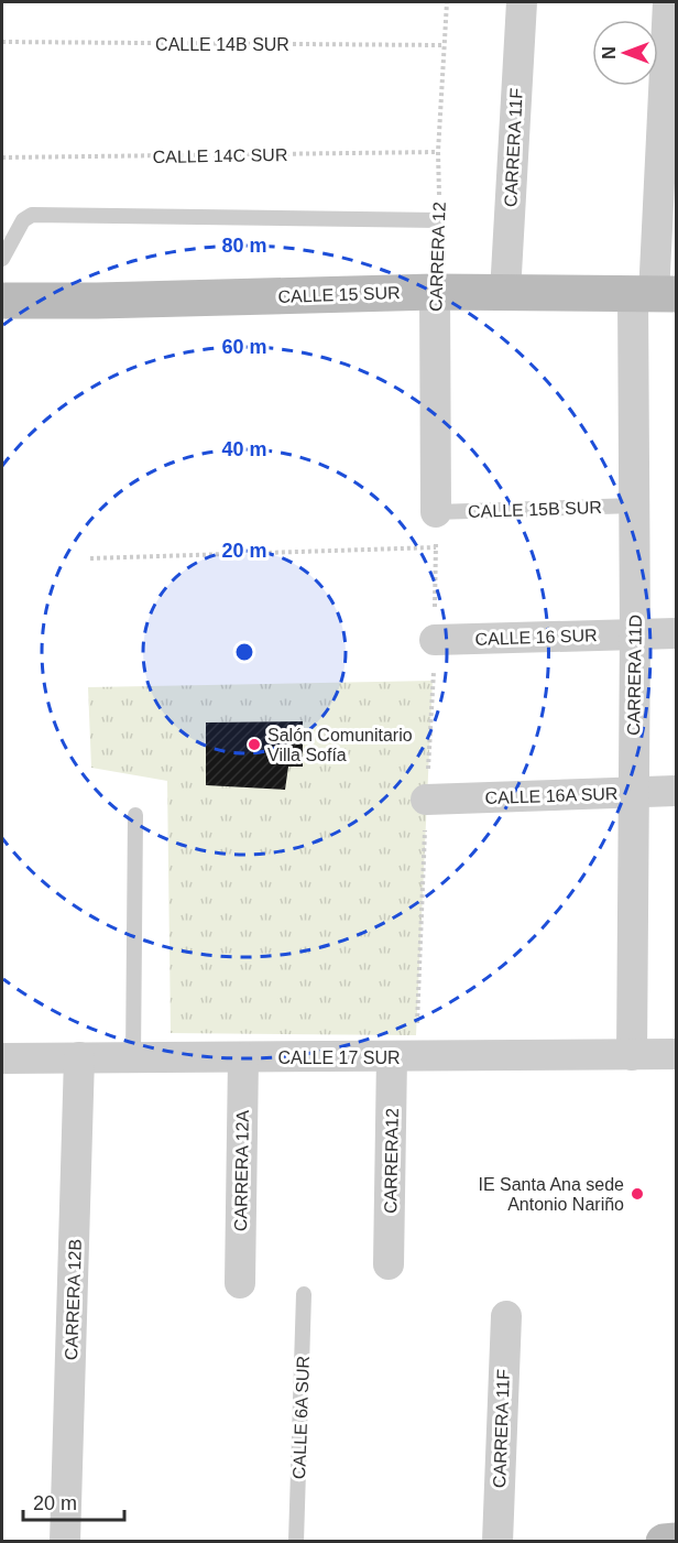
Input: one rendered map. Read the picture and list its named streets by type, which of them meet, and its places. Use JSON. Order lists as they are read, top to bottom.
{
  "streets": {
    "street": [
      "CARRERA 11F",
      "CARRERA 12",
      "CALLE 15 SUR",
      "CALLE 16 SUR",
      "CARRERA 11D",
      "CALLE 16A SUR",
      "CALLE 17 SUR",
      "CARRERA12",
      "CARRERA 12A",
      "CARRERA 12B"
    ],
    "lane": ["CALLE 15B SUR", "CALLE 6A SUR"],
    "path": ["CALLE 14B SUR", "CALLE 14C SUR"]
  },
  "crossings": [
    ["CALLE 14B SUR", "CARRERA 12"],
    ["CARRERA 11F", "CALLE 15 SUR"],
    ["CALLE 14C SUR", "CARRERA 12"],
    ["CARRERA 12", "CALLE 15 SUR"],
    ["CARRERA 12", "CALLE 15B SUR"],
    ["CALLE 15 SUR", "CARRERA 11D"],
    ["CALLE 15B SUR", "CARRERA 11D"],
    ["CALLE 16 SUR", "CARRERA 11D"],
    ["CARRERA 11D", "CALLE 16A SUR"],
    ["CARRERA 11D", "CALLE 17 SUR"],
    ["CALLE 17 SUR", "CARRERA12"],
    ["CALLE 17 SUR", "CARRERA 12A"],
    ["CALLE 17 SUR", "CARRERA 12B"]
  ],
  "places": ["Salón Comunitario Villa Sofía", "IE Santa Ana sede Antonio Nariño"],
  "scale_bar": "20 m",
  "north": "left",
  "rings": [
    "80 m",
    "60 m",
    "40 m",
    "20 m"
  ]
}
